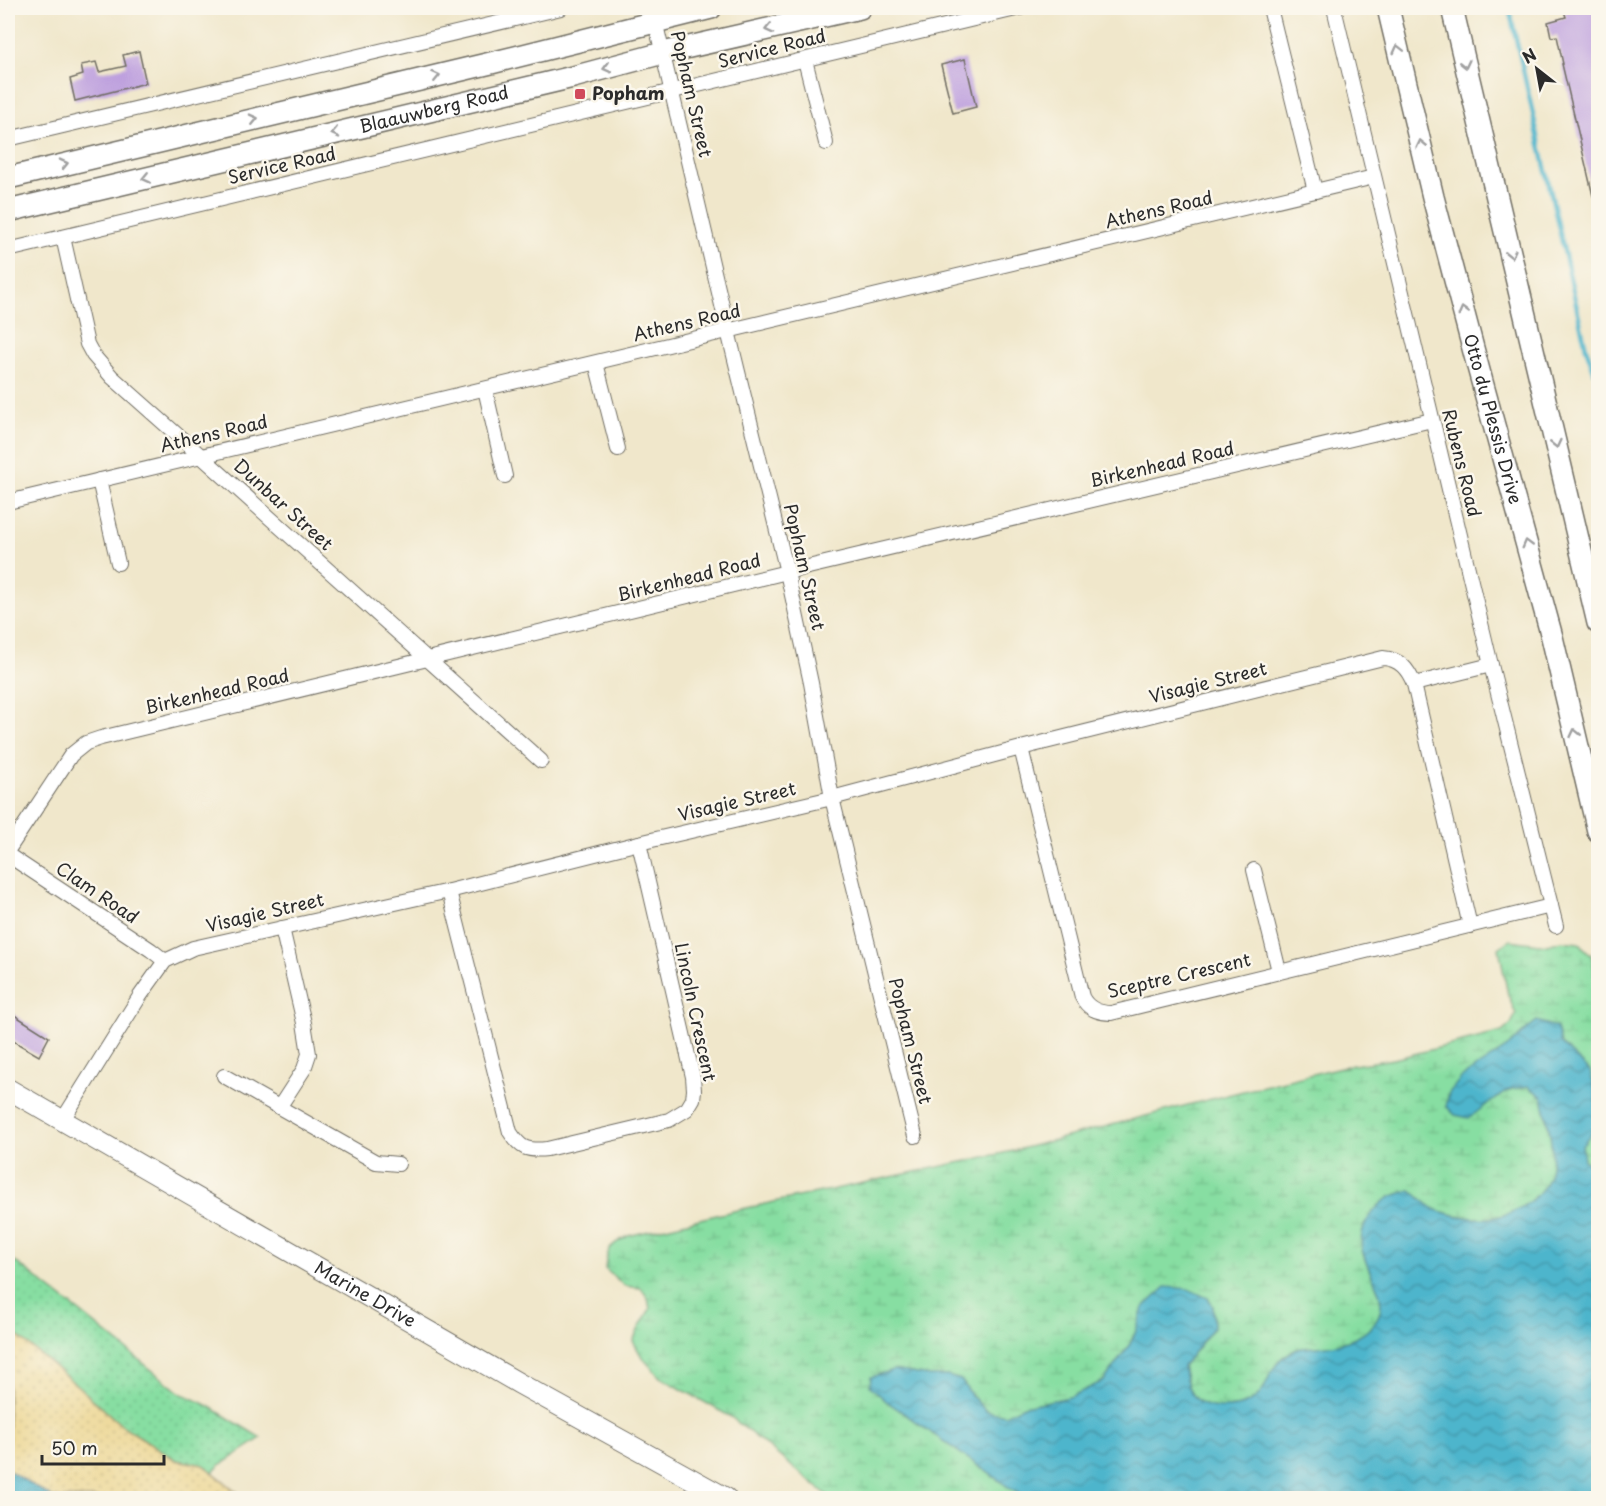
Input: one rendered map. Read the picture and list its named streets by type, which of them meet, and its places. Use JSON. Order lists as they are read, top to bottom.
{
  "streets": {
    "main road": ["Blaauwberg Road", "Otto du Plessis Drive", "Marine Drive"],
    "street": [
      "Service Road",
      "Popham Street",
      "Athens Road",
      "Rubens Road",
      "Birkenhead Road",
      "Dunbar Street",
      "Visagie Street",
      "Clam Road",
      "Sceptre Crescent",
      "Lincoln Crescent"
    ]
  },
  "crossings": [
    ["Service Road", "Popham Street"],
    ["Service Road", "Dunbar Street"],
    ["Popham Street", "Blaauwberg Road"],
    ["Popham Street", "Athens Road"],
    ["Popham Street", "Birkenhead Road"],
    ["Popham Street", "Visagie Street"],
    ["Athens Road", "Rubens Road"],
    ["Athens Road", "Dunbar Street"],
    ["Rubens Road", "Birkenhead Road"],
    ["Rubens Road", "Sceptre Crescent"],
    ["Birkenhead Road", "Dunbar Street"],
    ["Visagie Street", "Clam Road"],
    ["Visagie Street", "Sceptre Crescent"],
    ["Visagie Street", "Lincoln Crescent"],
    ["Visagie Street", "Marine Drive"]
  ],
  "places": {
    "transit": ["Popham"]
  },
  "scale_bar": "50 m",
  "north": "top left"
}
